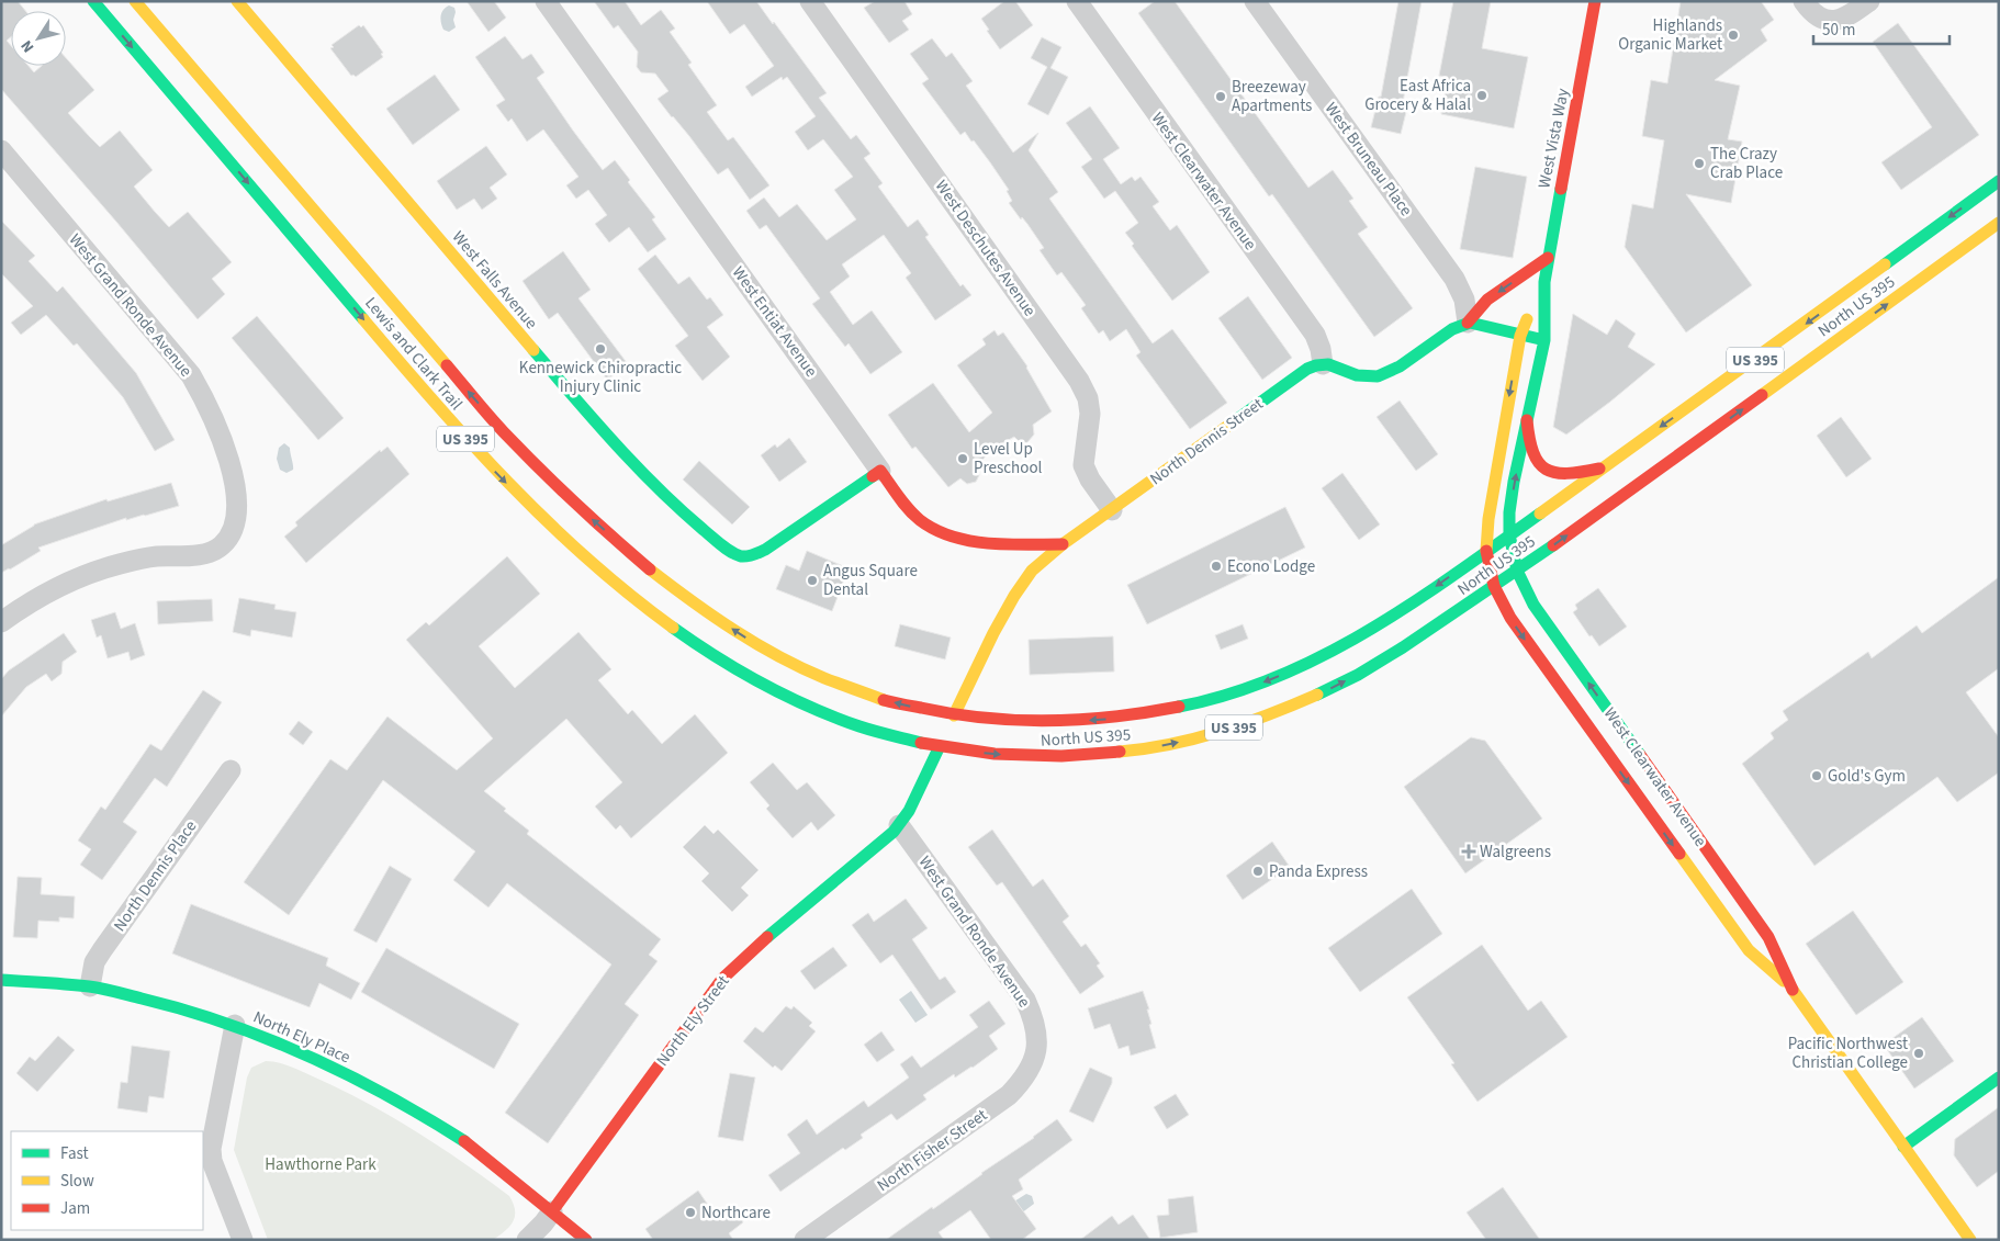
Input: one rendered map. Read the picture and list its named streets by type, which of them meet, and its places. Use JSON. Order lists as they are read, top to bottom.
{
  "streets": {
    "main road": [
      "West Vista Way",
      "West Clearwater Avenue",
      "West Falls Avenue",
      "North US 395",
      "West Entiat Avenue",
      "Lewis and Clark Trail",
      "US 395",
      "North Dennis Street",
      "North Ely Street",
      "North Ely Place"
    ],
    "street": [
      "West Bruneau Place",
      "West Deschutes Avenue",
      "West Grand Ronde Avenue",
      "North Dennis Place",
      "North Fisher Street"
    ]
  },
  "crossings": [
    ["West Vista Way", "West Clearwater Avenue"],
    ["West Vista Way", "North US 395"],
    ["West Clearwater Avenue", "North US 395"],
    ["West Clearwater Avenue", "North Dennis Street"],
    ["West Deschutes Avenue", "North Dennis Street"],
    ["West Falls Avenue", "West Entiat Avenue"],
    ["West Grand Ronde Avenue", "North Ely Street"],
    ["West Grand Ronde Avenue", "North Fisher Street"],
    ["North US 395", "Lewis and Clark Trail"],
    ["North US 395", "North Dennis Street"],
    ["North US 395", "North Ely Street"],
    ["West Entiat Avenue", "North Dennis Street"],
    ["Lewis and Clark Trail", "North Dennis Street"],
    ["Lewis and Clark Trail", "North Ely Street"],
    ["North Dennis Place", "North Ely Place"],
    ["North Ely Street", "North Ely Place"]
  ],
  "parks": ["Hawthorne Park"],
  "places": {
    "other": [
      "Highlands Organic Market",
      "East Africa Grocery & Halal",
      "Breezeway Apartments",
      "The Crazy Crab Place",
      "Kennewick Chiropractic Injury Clinic",
      "Level Up Preschool",
      "Econo Lodge",
      "Angus Square Dental",
      "Gold's Gym",
      "Panda Express",
      "Pacific Northwest Christian College",
      "Northcare"
    ],
    "health": ["Walgreens"]
  },
  "legend": ["Fast", "Slow", "Jam"],
  "scale_bar": "50 m",
  "north": "bottom left"
}
